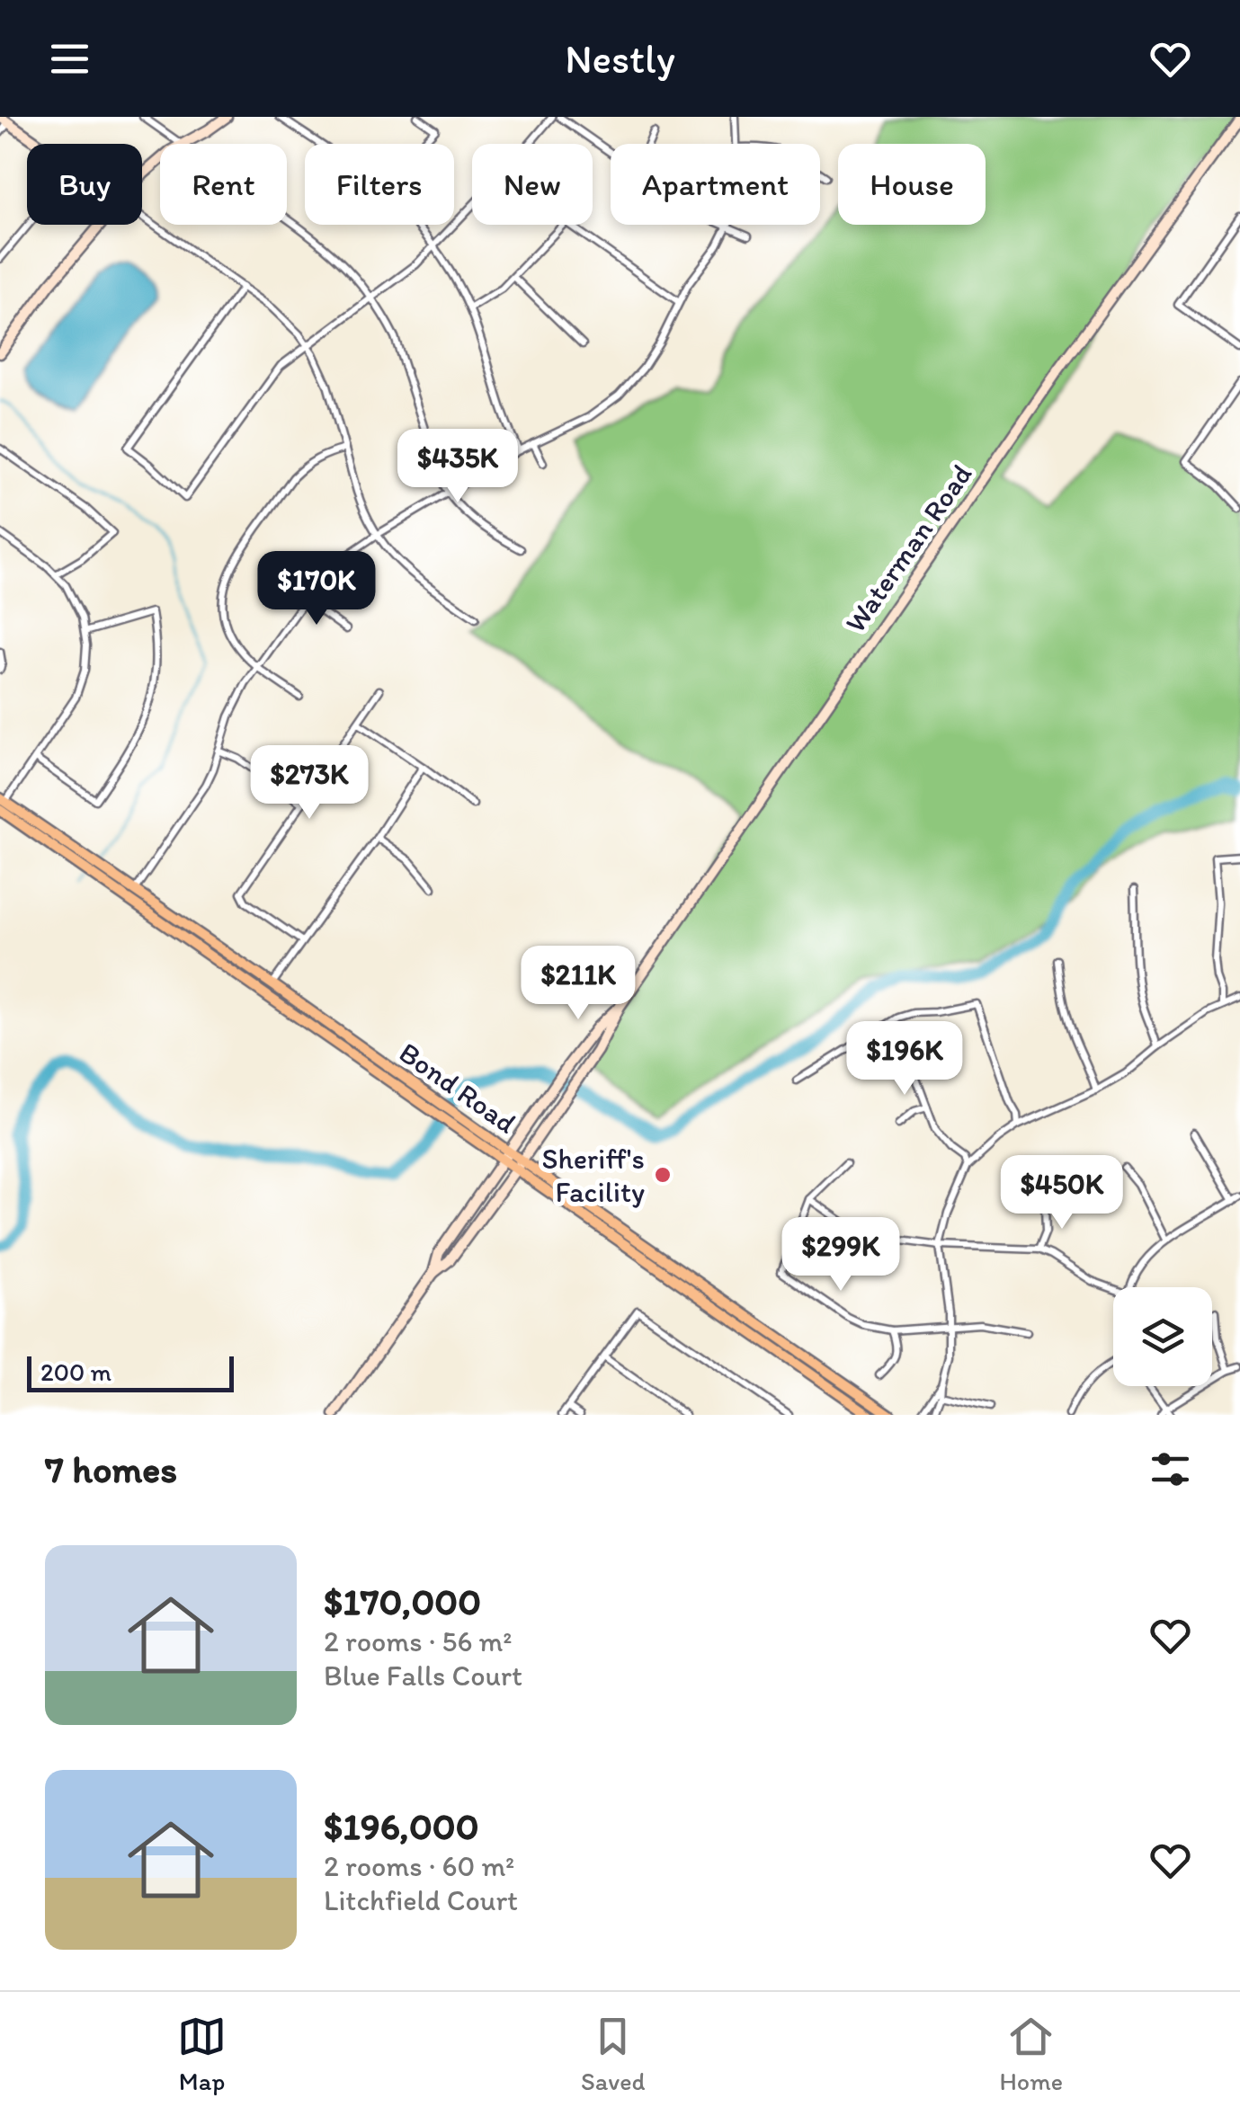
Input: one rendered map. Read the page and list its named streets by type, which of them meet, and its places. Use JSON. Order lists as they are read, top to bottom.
{
  "streets": {
    "main road": ["Waterman Road", "Bond Road"]
  },
  "crossings": [
    ["Waterman Road", "Bond Road"]
  ],
  "places": ["Sheriff's Facility"],
  "scale_bar": "200 m",
  "page": {
    "header": "Nestly",
    "chip": [
      "Buy",
      "Rent",
      "Filters",
      "New",
      "Apartment",
      "House"
    ],
    "price": [
      "$435K",
      "$170K",
      "$273K",
      "$211K",
      "$196K",
      "$450K",
      "$299K"
    ],
    "scale": "200 m",
    "heading": "7 homes",
    "list": [
      {
        "name": "$170,000",
        "note": "2 rooms · 56 m² · Blue Falls Court"
      },
      {
        "name": "$196,000",
        "note": "2 rooms · 60 m² · Litchfield Court"
      }
    ],
    "tabs": ["Map", "Saved", "Home"]
  }
}
